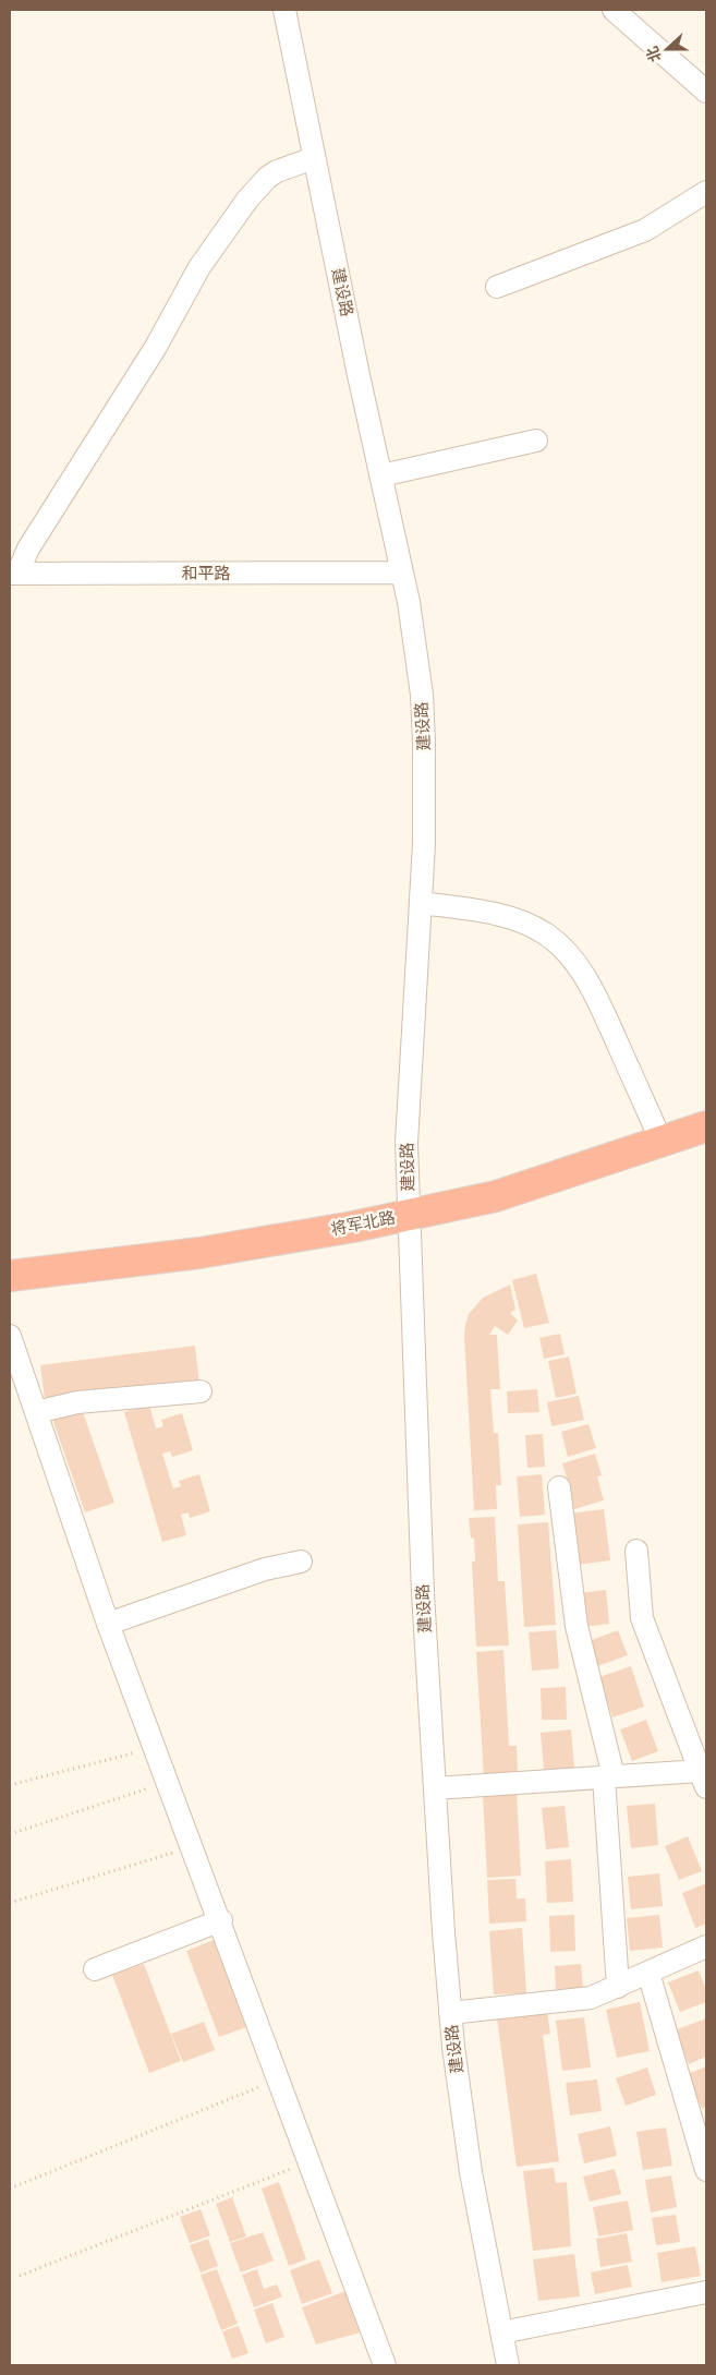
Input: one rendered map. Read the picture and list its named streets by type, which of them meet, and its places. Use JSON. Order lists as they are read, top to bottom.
{
  "streets": {
    "highway": ["将军北路"],
    "street": ["建设路", "和平路"]
  },
  "crossings": [
    ["建设路", "和平路"],
    ["建设路", "将军北路"]
  ],
  "north": "left"
}
